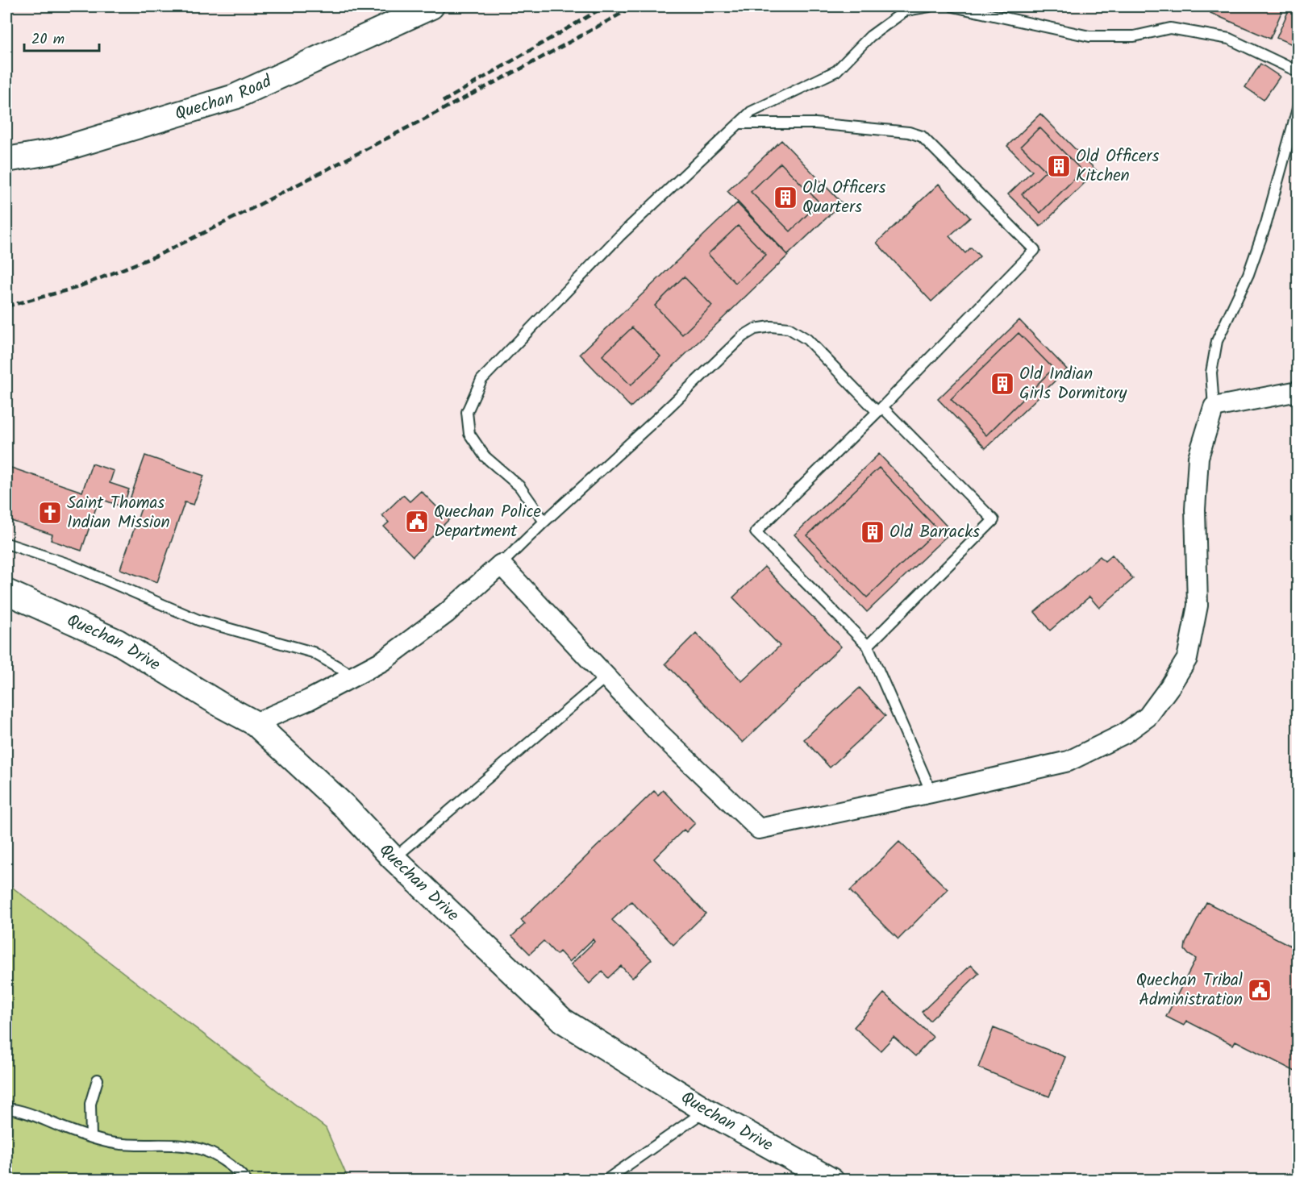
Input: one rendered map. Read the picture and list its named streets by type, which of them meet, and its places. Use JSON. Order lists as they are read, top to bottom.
{
  "streets": {
    "street": ["Quechan Road", "Quechan Drive"]
  },
  "places": {
    "building": [
      "Old Officers Kitchen",
      "Old Officers Quarters",
      "Old Indian Girls Dormitory",
      "Old Barracks"
    ],
    "church": ["Saint Thomas Indian Mission"],
    "public building": ["Quechan Police Department", "Quechan Tribal Administration"]
  },
  "scale_bar": "20 m"
}
